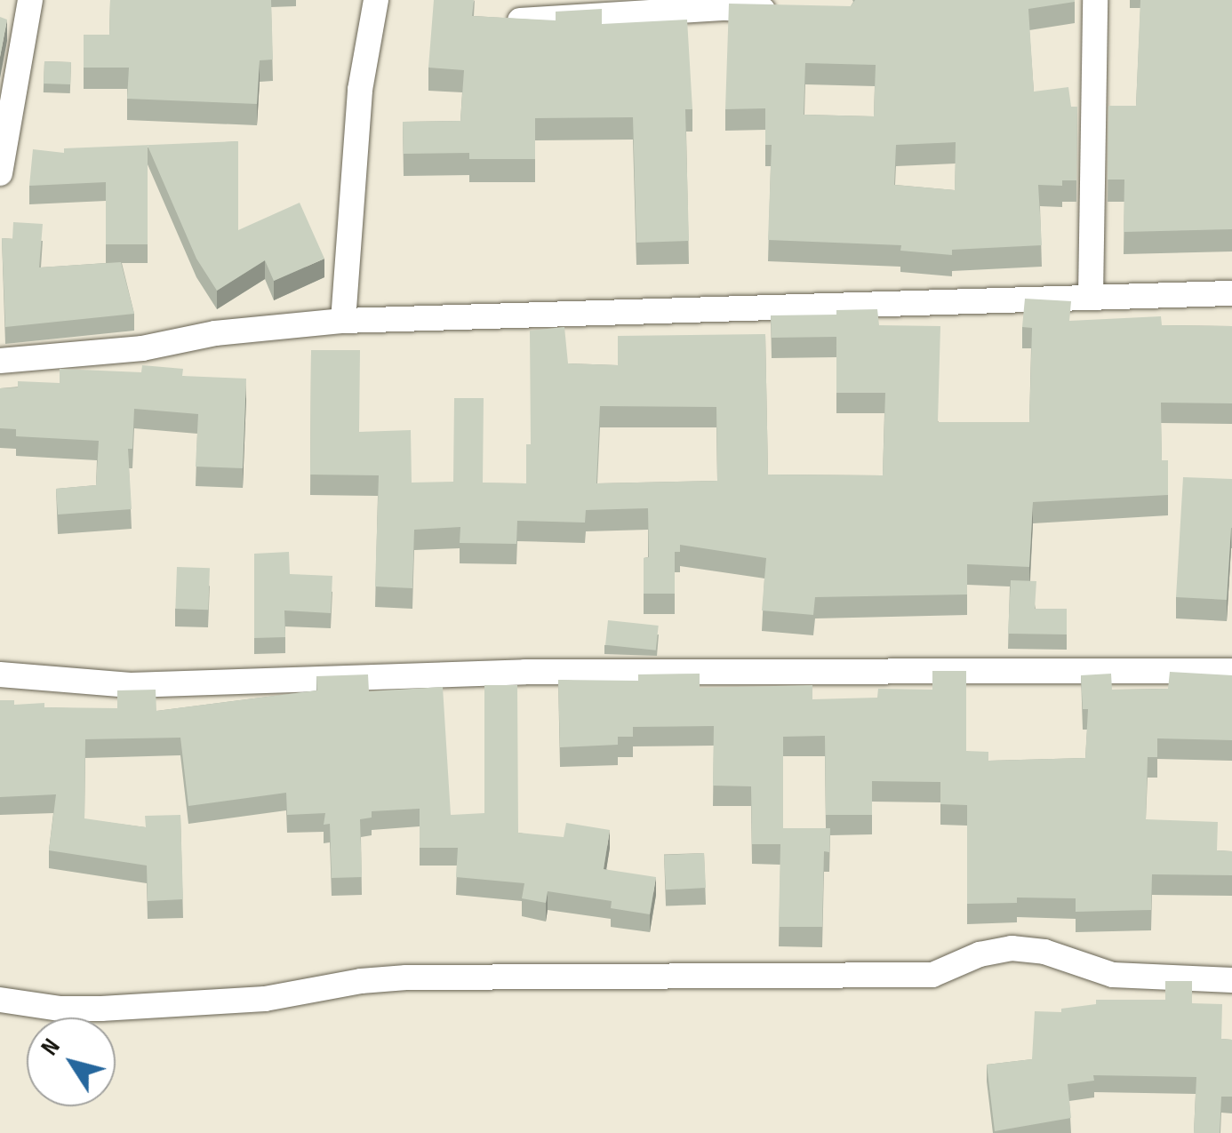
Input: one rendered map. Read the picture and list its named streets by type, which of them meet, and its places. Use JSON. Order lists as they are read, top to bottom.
{
  "north": "top left"
}
